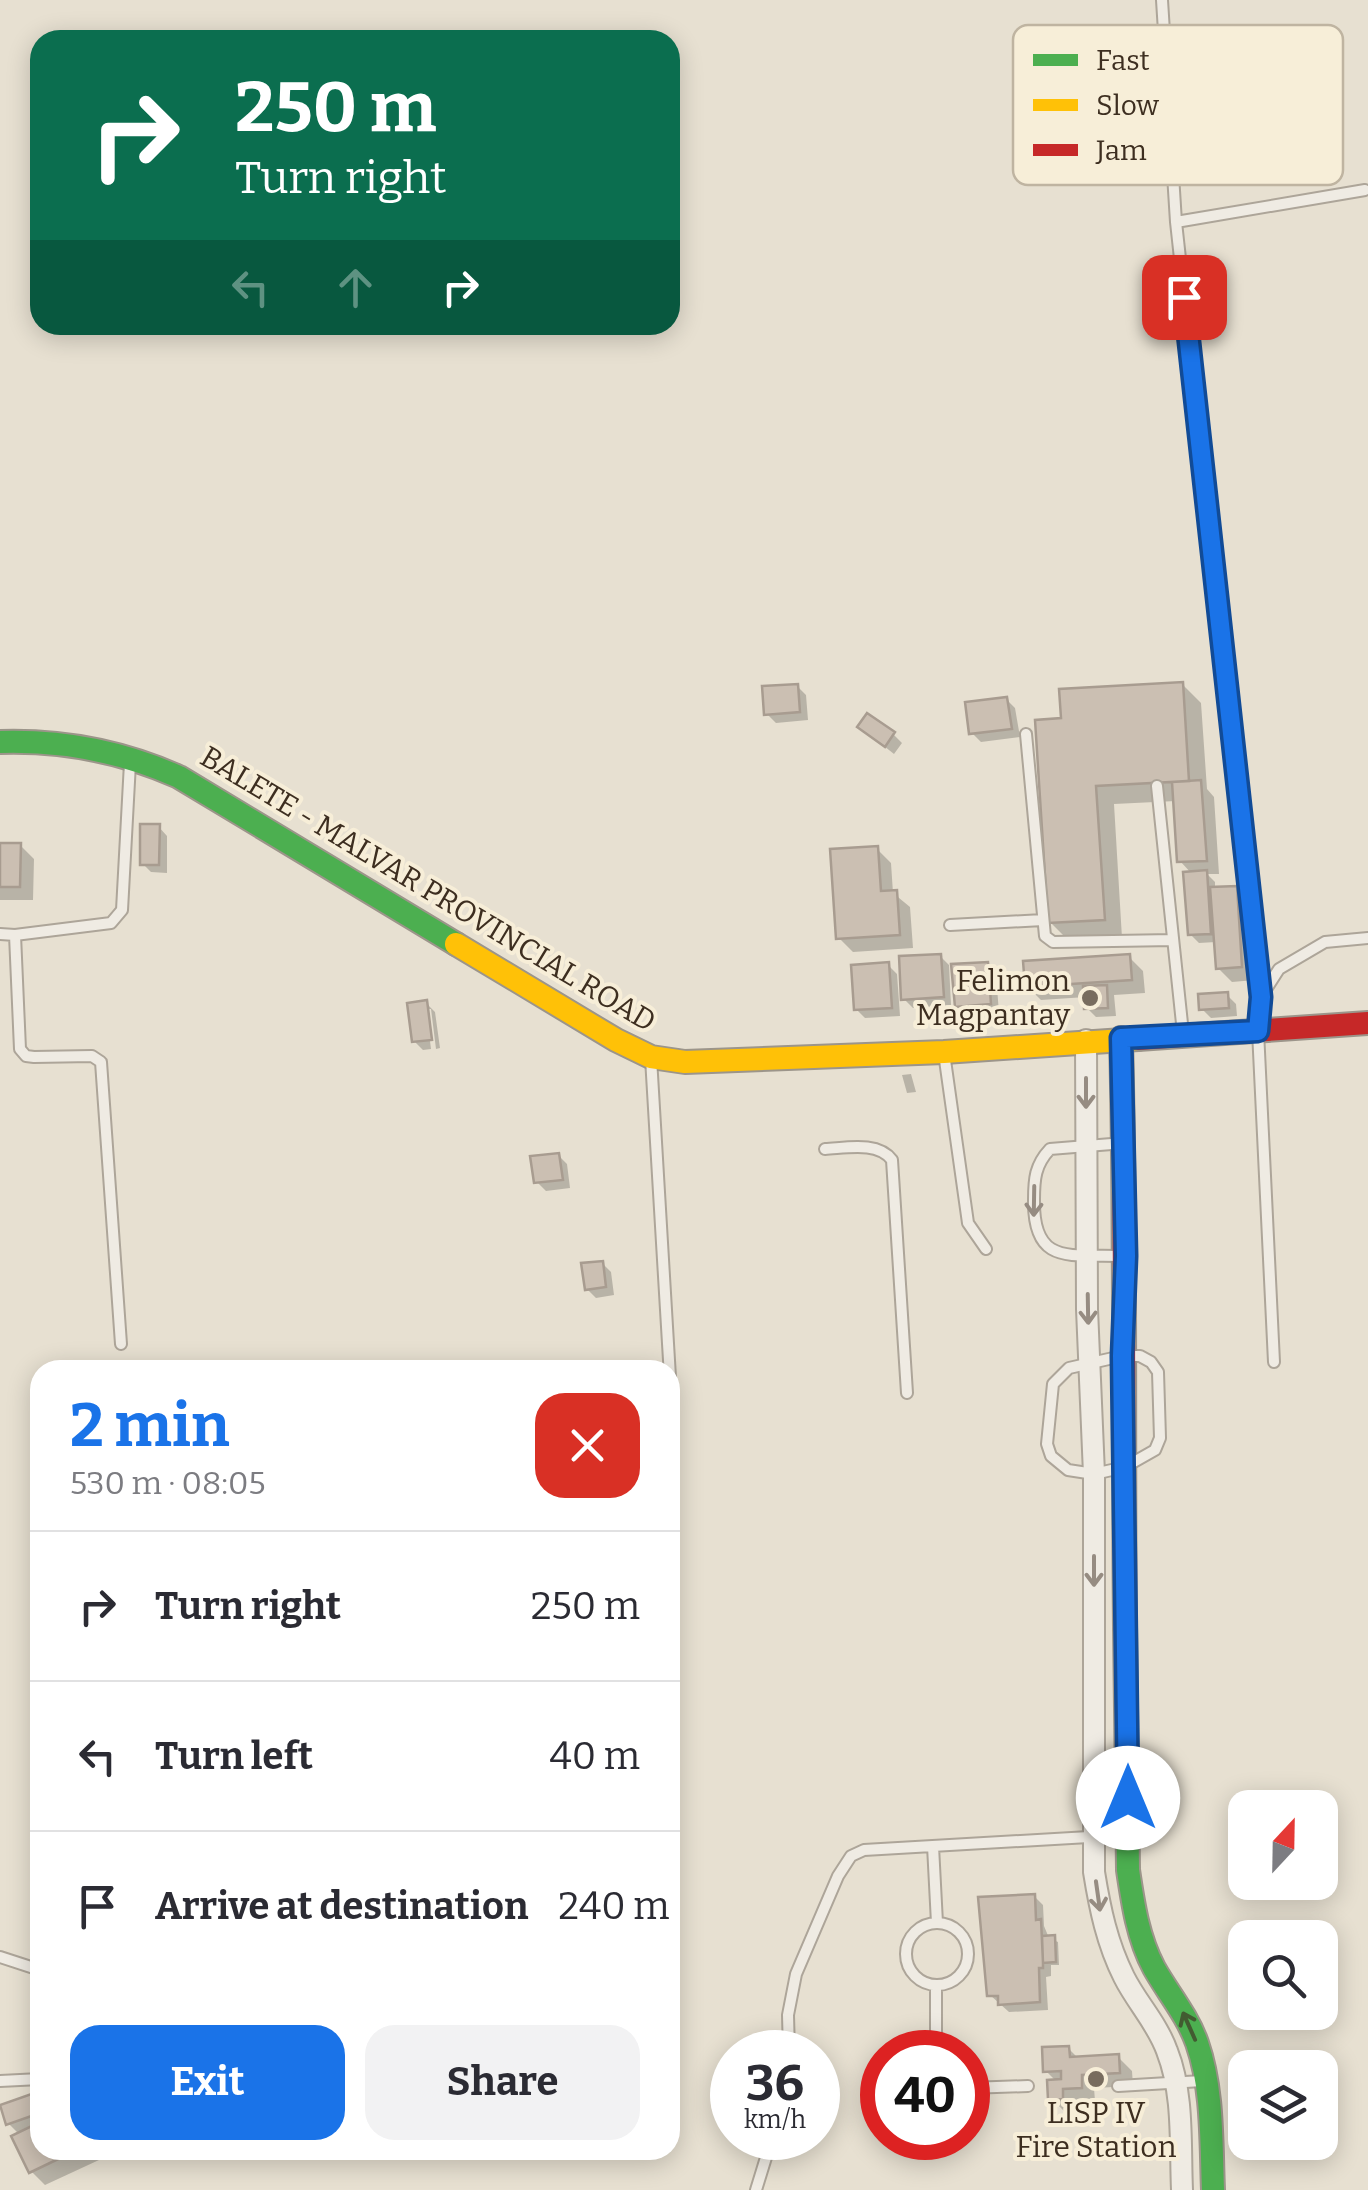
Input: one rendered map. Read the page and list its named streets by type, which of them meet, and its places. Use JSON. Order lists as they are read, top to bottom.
{
  "streets": {
    "main road": ["BALETE - MALVAR PROVINCIAL ROAD"]
  },
  "places": ["Felimon Magpantay", "LISP IV Fire Station"],
  "legend": ["Fast", "Slow", "Jam"],
  "north": "top",
  "page": {
    "turn": ["250 m", "Turn right"],
    "heading": ["2 min", "530 m · 08:05"],
    "list": [
      {
        "name": "Turn right",
        "value": "250 m"
      },
      {
        "name": "Turn left",
        "value": "40 m"
      },
      {
        "name": "Arrive at destination",
        "value": "240 m"
      }
    ],
    "buttons": ["Exit", "Share"],
    "speed": "36 km/h",
    "limit": "40"
  }
}
